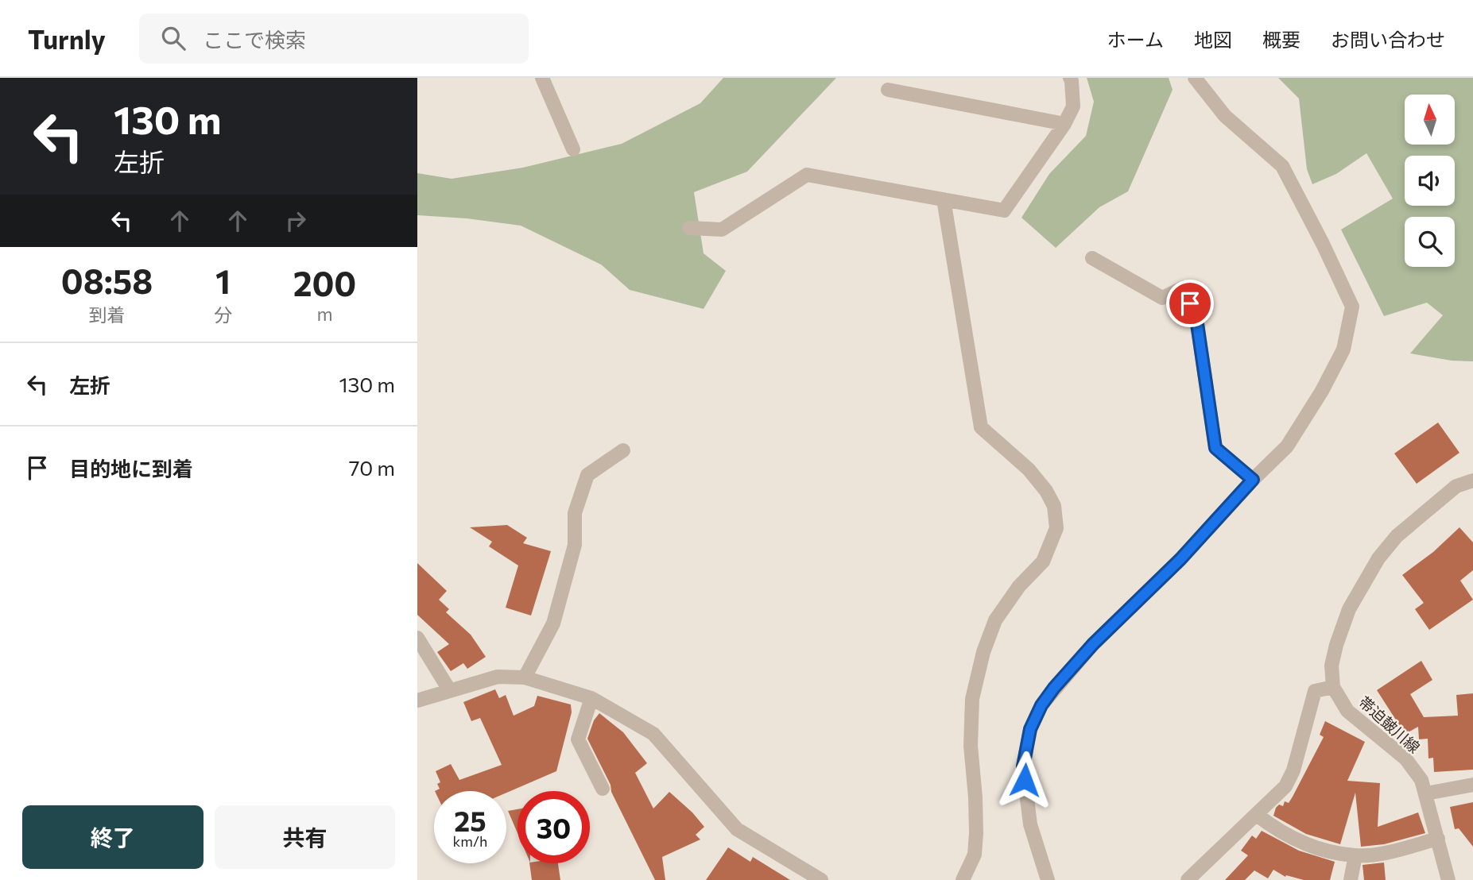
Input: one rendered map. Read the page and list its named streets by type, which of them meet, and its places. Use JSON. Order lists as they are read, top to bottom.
{
  "streets": {
    "street": ["帯迫皷川線"]
  },
  "north": "top",
  "page": {
    "header": "Turnly",
    "search": "ここで検索",
    "nav": [
      "ホーム",
      "地図",
      "概要",
      "お問い合わせ"
    ],
    "turn": ["130 m", "左折"],
    "eta": [
      "08:58",
      "到着",
      "1",
      "分",
      "200",
      "m"
    ],
    "list": [
      {
        "name": "左折",
        "value": "130 m"
      },
      {
        "name": "目的地に到着",
        "value": "70 m"
      }
    ],
    "speed": "25 km/h",
    "limit": "30",
    "buttons": ["終了", "共有"]
  }
}
